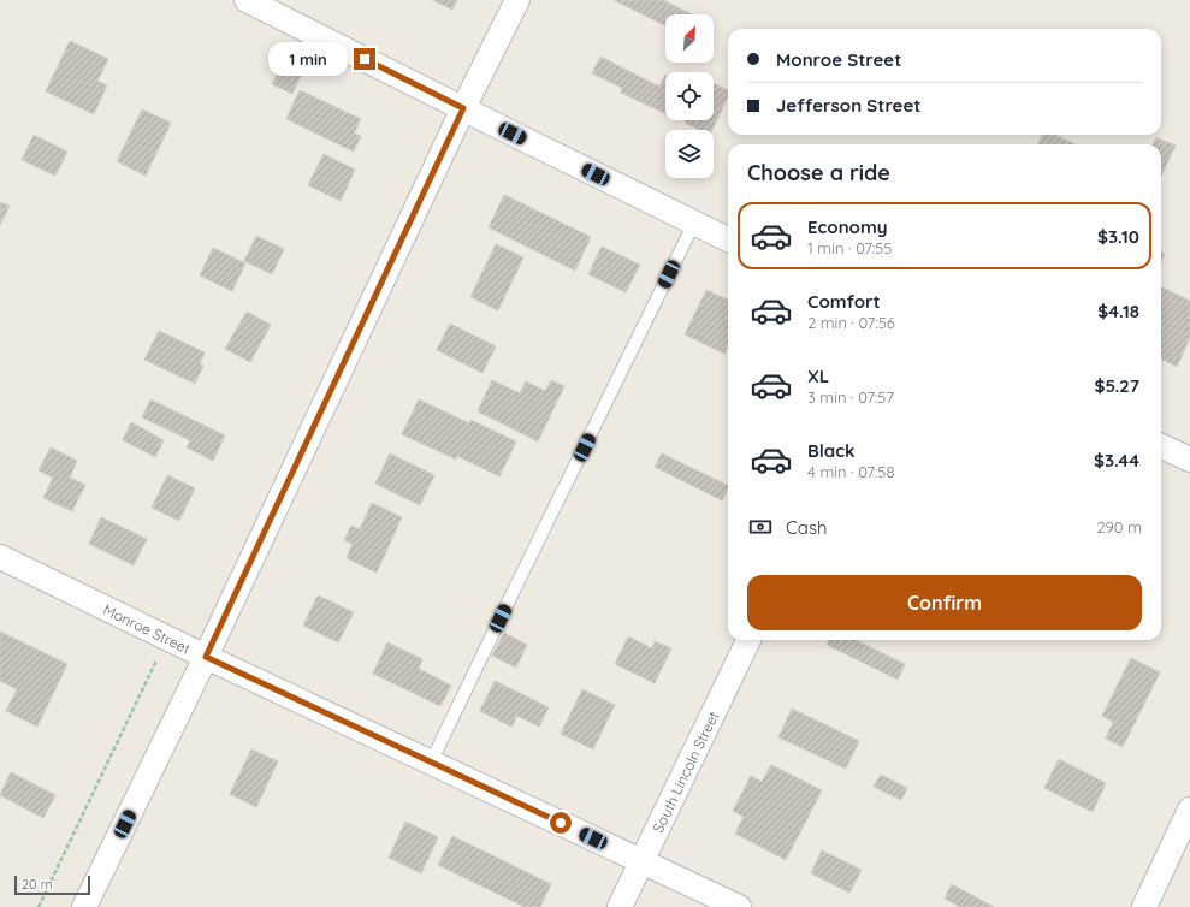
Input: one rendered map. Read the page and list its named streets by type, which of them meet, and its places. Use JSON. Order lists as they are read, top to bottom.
{
  "streets": {
    "street": ["Monroe Street", "South Lincoln Street"]
  },
  "crossings": [
    ["Monroe Street", "South Lincoln Street"]
  ],
  "scale_bar": "20 m",
  "north": "top right",
  "page": {
    "banner": ["Monroe Street", "Jefferson Street"],
    "bubble": "1 min",
    "heading": "Choose a ride",
    "list": [
      {
        "name": "Economy",
        "note": "1 min · 07:55",
        "value": "$3.10"
      },
      {
        "name": "Comfort",
        "note": "2 min · 07:56",
        "value": "$4.18"
      },
      {
        "name": "XL",
        "note": "3 min · 07:57",
        "value": "$5.27"
      },
      {
        "name": "Black",
        "note": "4 min · 07:58",
        "value": "$3.44"
      }
    ],
    "pay": ["Cash", "290 m"],
    "buttons": "Confirm",
    "scale": "20 m"
  }
}
